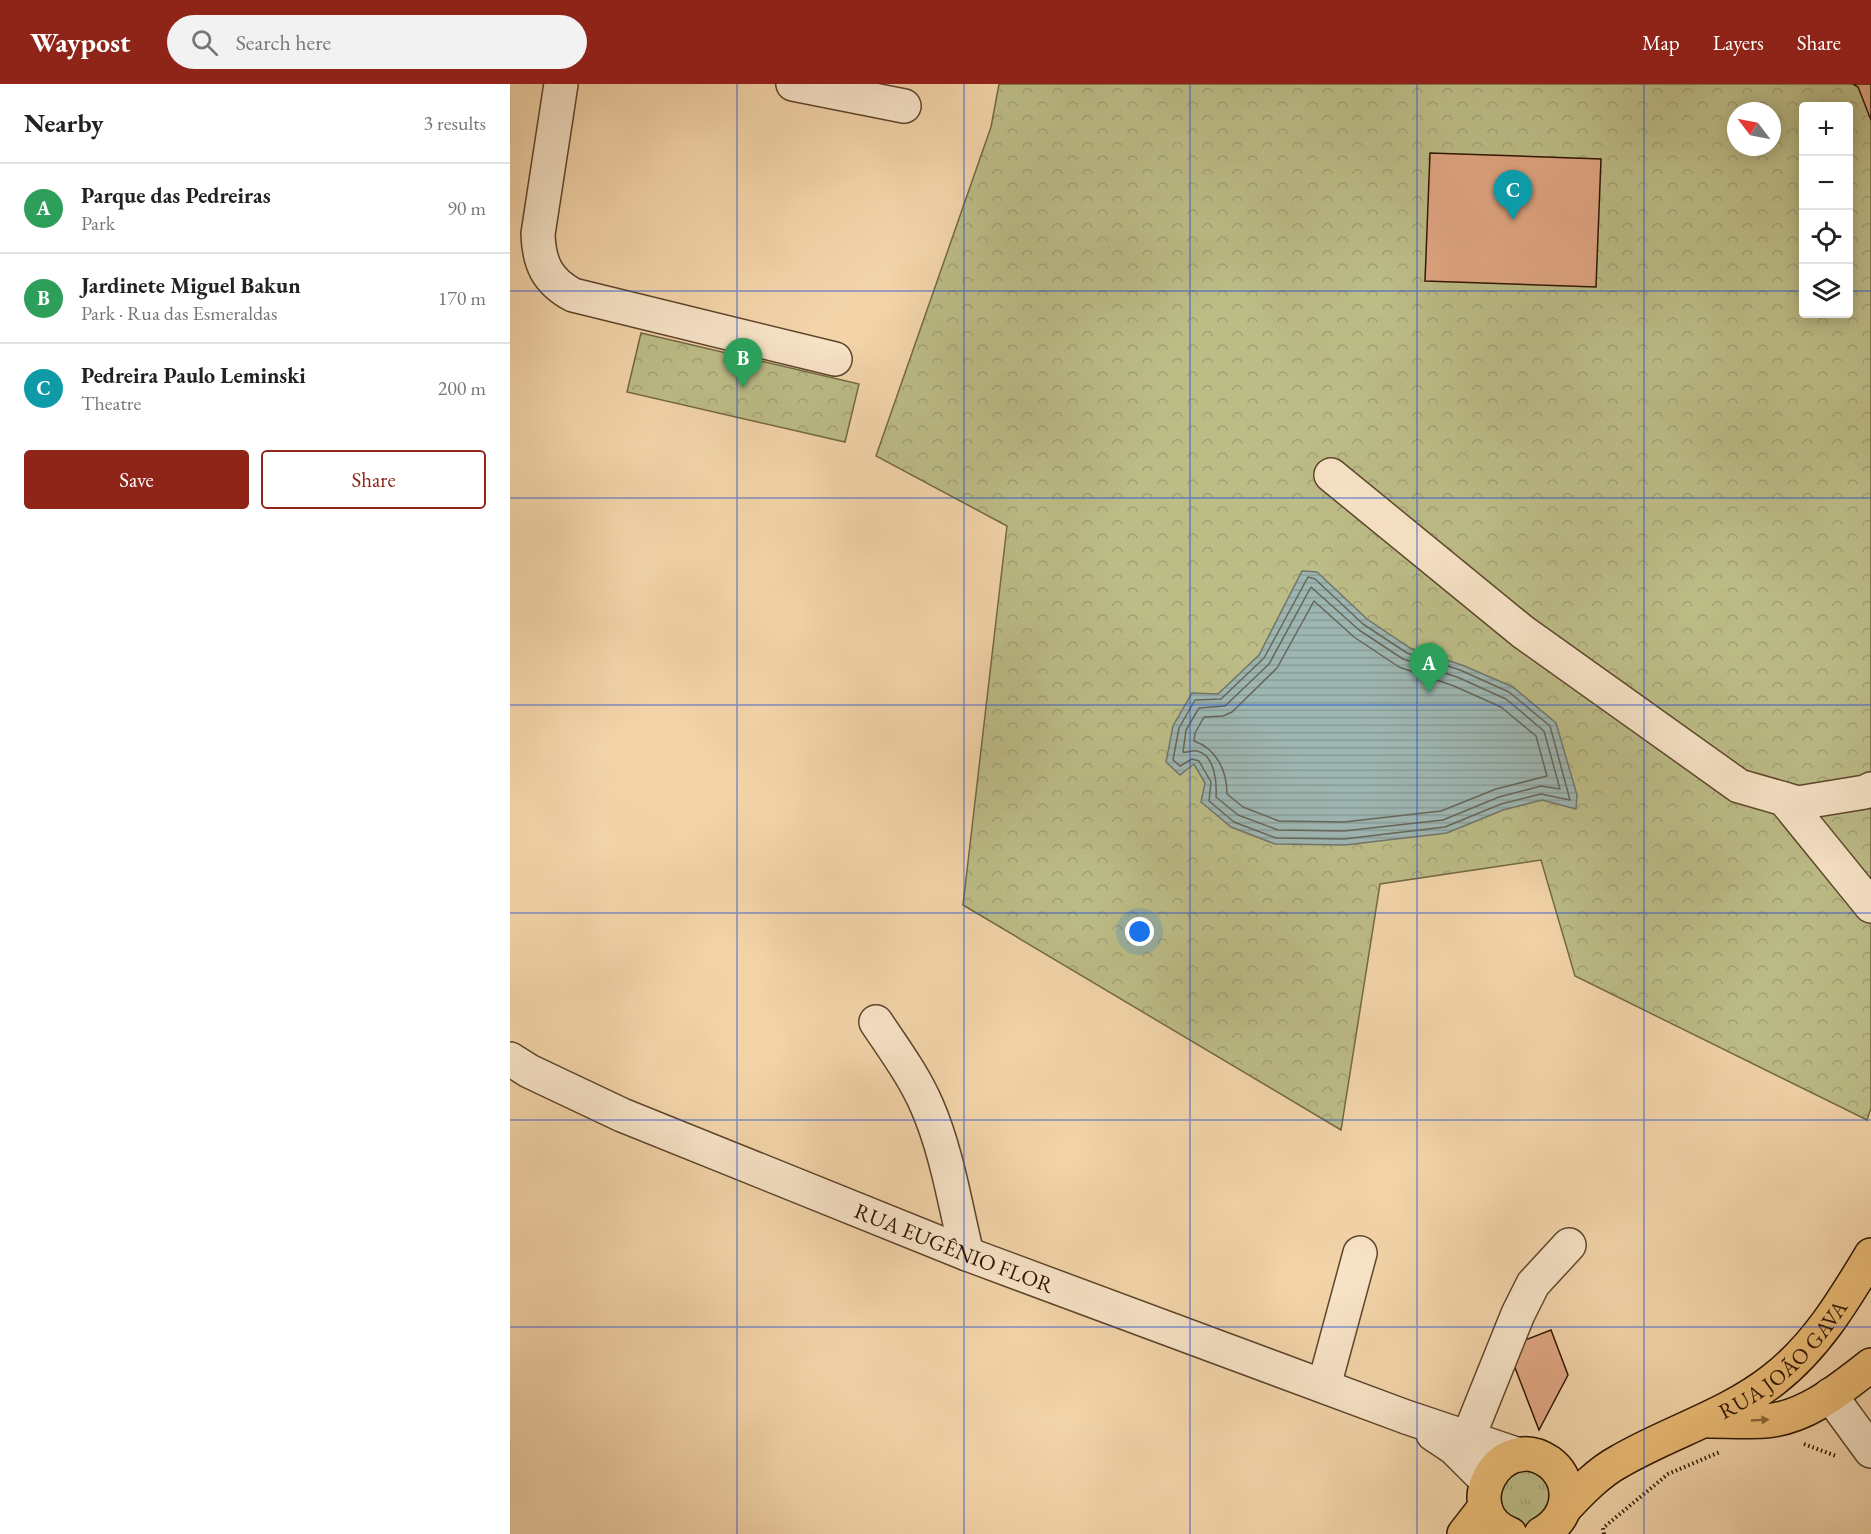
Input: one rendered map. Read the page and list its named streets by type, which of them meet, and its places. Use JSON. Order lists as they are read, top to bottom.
{
  "streets": {
    "main road": ["RUA JOÃO GAVA"],
    "street": ["RUA EUGÊNIO FLOR"]
  },
  "north": "top left",
  "page": {
    "header": "Waypost",
    "search": "Search here",
    "nav": ["Map", "Layers", "Share"],
    "heading": ["Nearby", "3 results"],
    "map_buttons": ["+", "−"],
    "list": [
      {
        "mark": "A",
        "name": "Parque das Pedreiras",
        "note": "Park",
        "value": "90 m"
      },
      {
        "mark": "B",
        "name": "Jardinete Miguel Bakun",
        "note": "Park · Rua das Esmeraldas",
        "value": "170 m"
      },
      {
        "mark": "C",
        "name": "Pedreira Paulo Leminski",
        "note": "Theatre",
        "value": "200 m"
      }
    ],
    "pins": ["C", "B", "A"],
    "buttons": ["Save", "Share"]
  }
}
